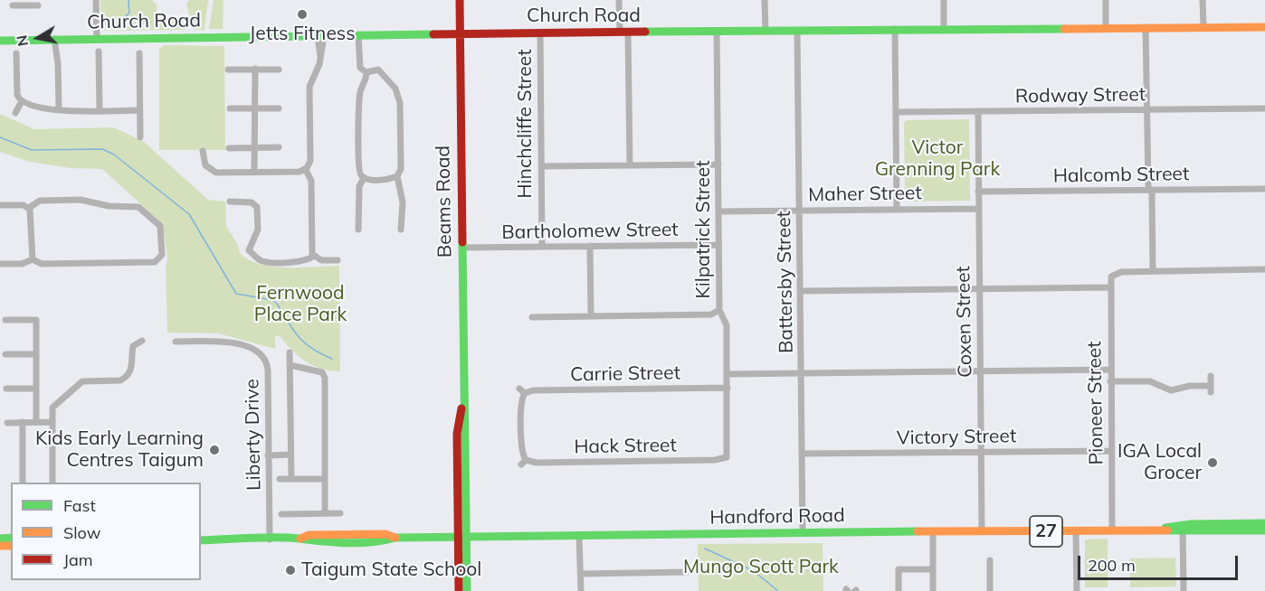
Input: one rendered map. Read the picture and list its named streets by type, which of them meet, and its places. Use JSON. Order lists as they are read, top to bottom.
{
  "streets": {
    "main road": [
      "Church Road",
      "Beams Road",
      "Handford Road",
      "27"
    ],
    "street": [
      "Rodway Street",
      "Hinchcliffe Street",
      "Halcomb Street",
      "Maher Street",
      "Kilpatrick Street",
      "Bartholomew Street",
      "Battersby Street",
      "Coxen Street",
      "Carrie Street",
      "Pioneer Street",
      "Liberty Drive",
      "Victory Street",
      "Hack Street"
    ]
  },
  "crossings": [
    ["Church Road", "Hinchcliffe Street"],
    ["Church Road", "Beams Road"],
    ["Church Road", "Kilpatrick Street"],
    ["Church Road", "Battersby Street"],
    ["Rodway Street", "Coxen Street"],
    ["Hinchcliffe Street", "Bartholomew Street"],
    ["Halcomb Street", "Coxen Street"],
    ["Maher Street", "Kilpatrick Street"],
    ["Maher Street", "Battersby Street"],
    ["Maher Street", "Coxen Street"],
    ["Beams Road", "Bartholomew Street"],
    ["Beams Road", "Handford Road"],
    ["Kilpatrick Street", "Bartholomew Street"],
    ["Kilpatrick Street", "Carrie Street"],
    ["Kilpatrick Street", "Hack Street"],
    ["Battersby Street", "Victory Street"],
    ["Battersby Street", "Handford Road"],
    ["Coxen Street", "Victory Street"],
    ["Coxen Street", "Handford Road"],
    ["Carrie Street", "Hack Street"],
    ["Pioneer Street", "Victory Street"],
    ["Pioneer Street", "Handford Road"],
    ["Liberty Drive", "Handford Road"]
  ],
  "parks": ["Victor Grenning Park", "Fernwood Place Park", "Mungo Scott Park"],
  "places": [
    "Jetts Fitness",
    "Kids Early Learning Centres Taigum",
    "IGA Local Grocer",
    "Taigum State School"
  ],
  "legend": ["Fast", "Slow", "Jam"],
  "scale_bar": "200 m",
  "north": "left"
}
